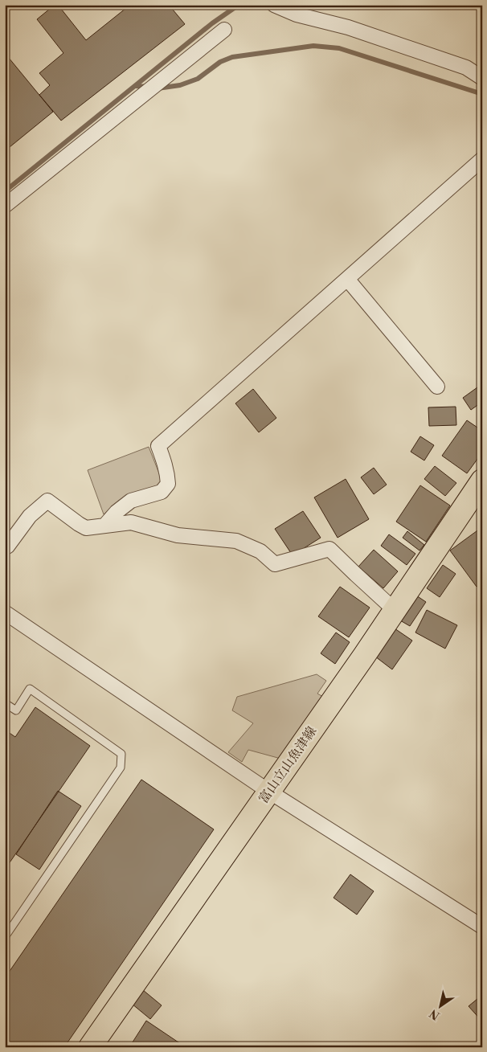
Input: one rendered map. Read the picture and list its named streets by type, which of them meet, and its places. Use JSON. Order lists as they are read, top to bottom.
{
  "streets": {
    "main road": ["富山立山魚津線"]
  },
  "north": "bottom left"
}
